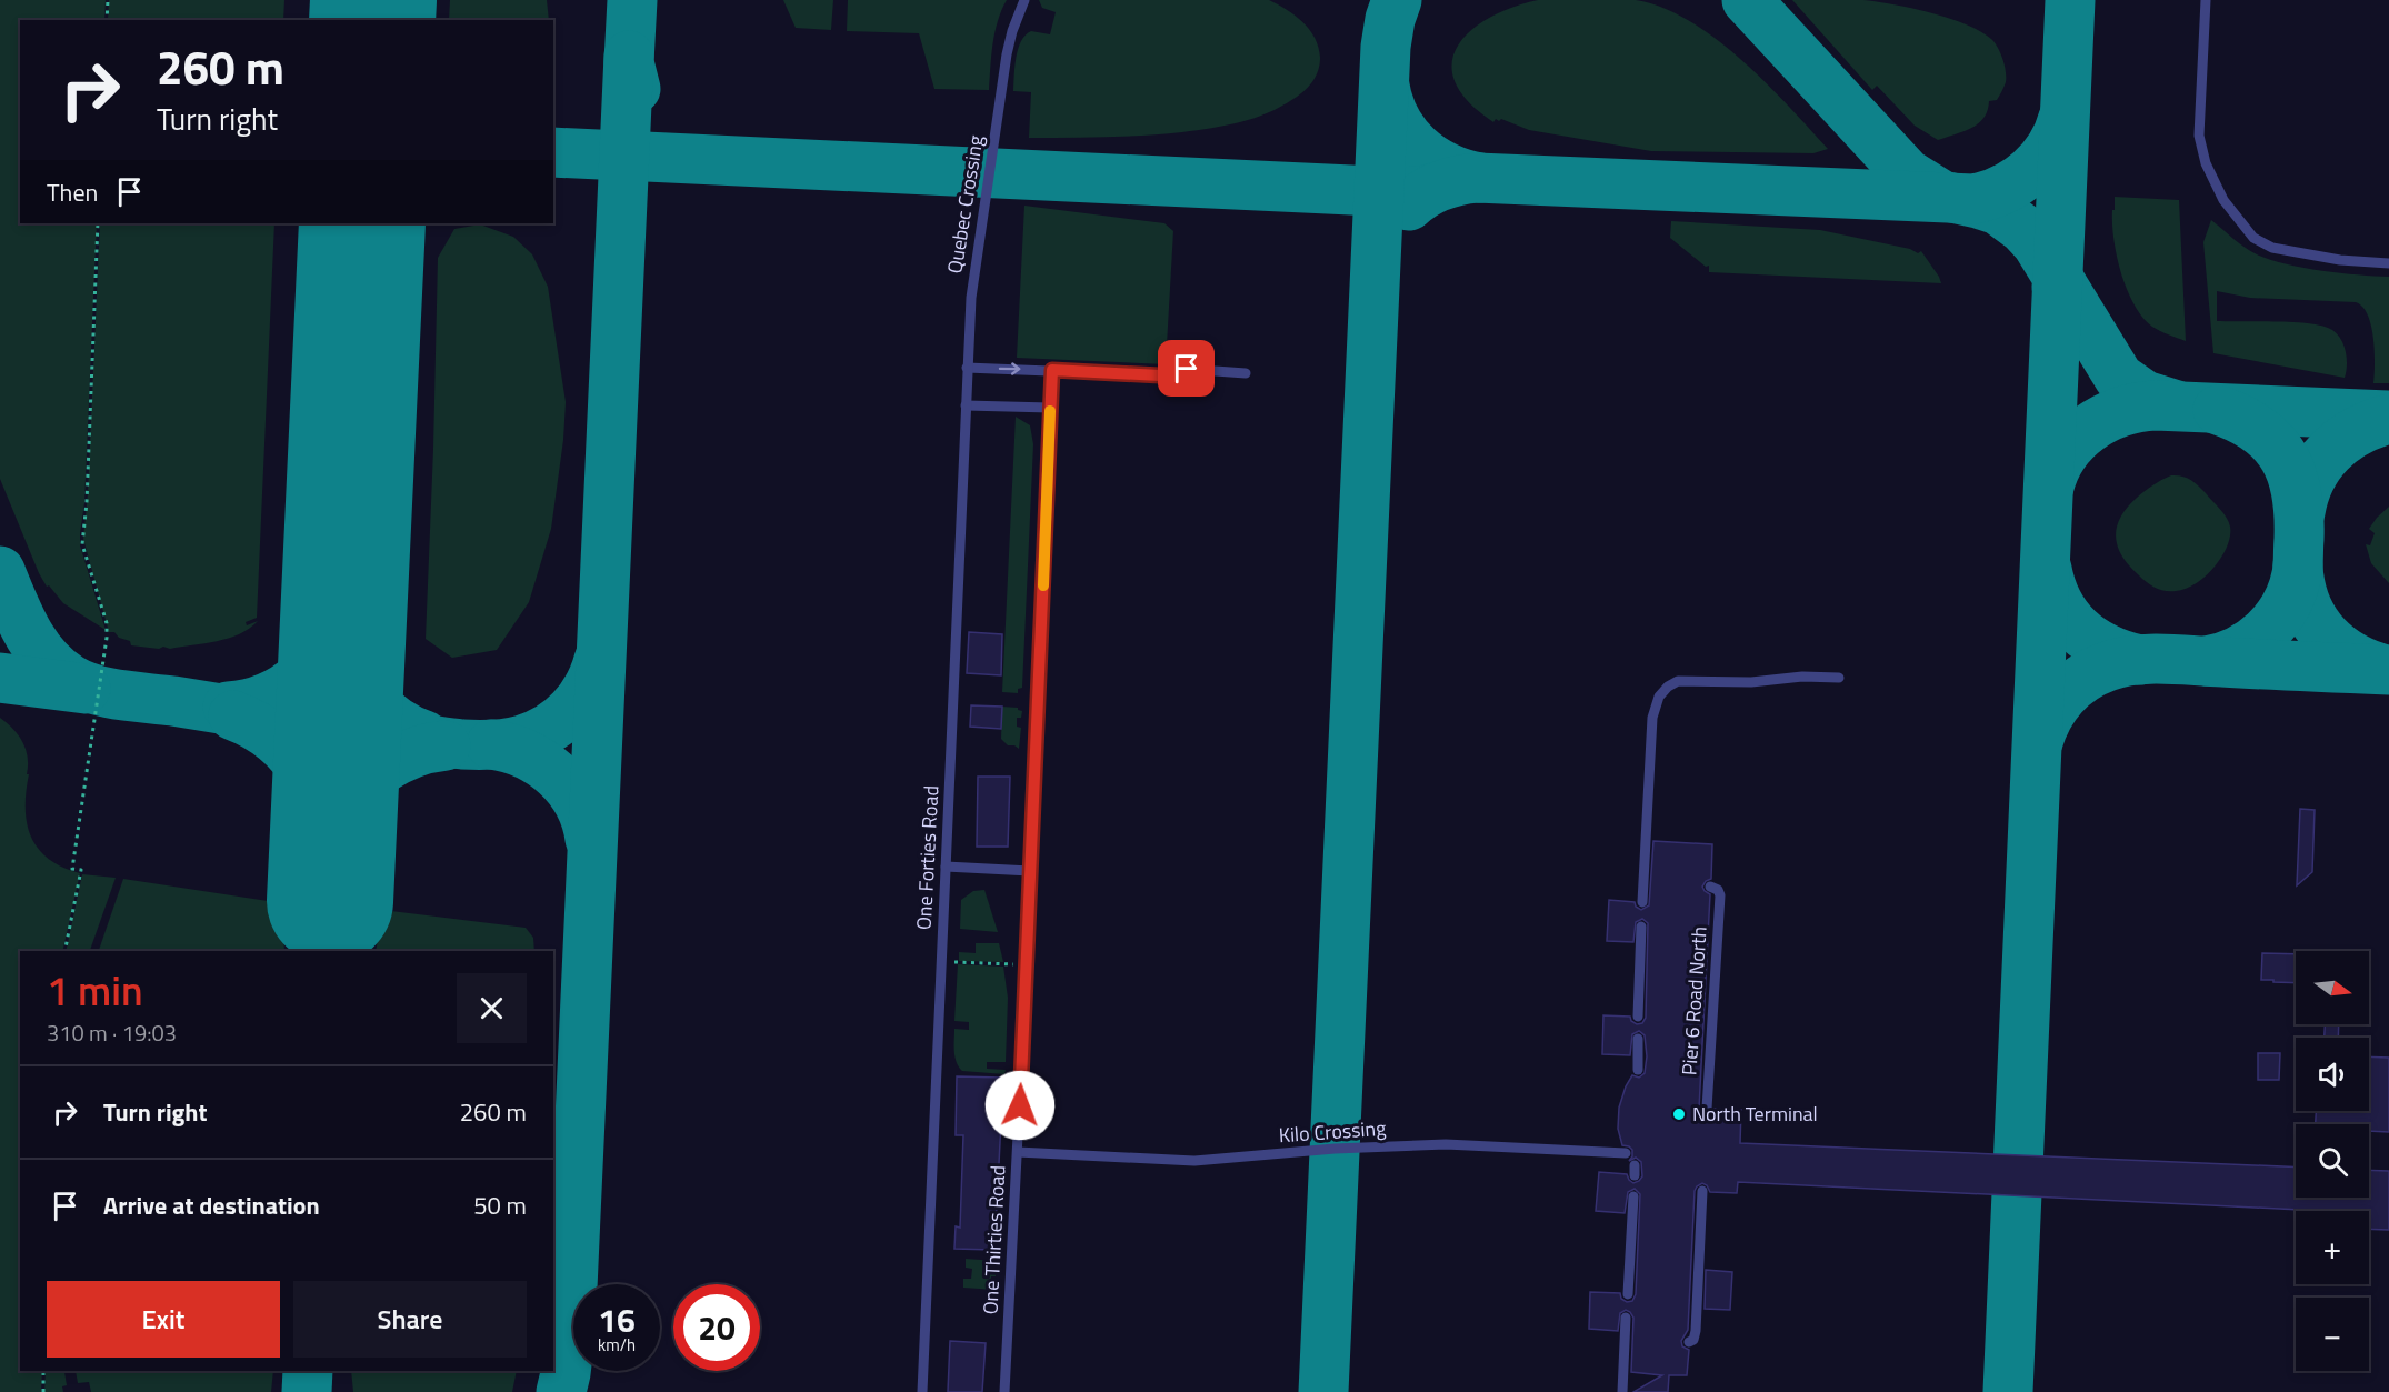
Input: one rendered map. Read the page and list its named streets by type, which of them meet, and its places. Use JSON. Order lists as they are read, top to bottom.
{
  "streets": {
    "lane": [
      "Quebec Crossing",
      "One Forties Road",
      "Pier 6 Road North",
      "Kilo Crossing",
      "One Thirties Road"
    ]
  },
  "crossings": [
    ["Quebec Crossing", "One Forties Road"],
    ["Kilo Crossing", "One Thirties Road"]
  ],
  "places": ["North Terminal"],
  "north": "right",
  "page": {
    "turn": ["260 m", "Turn right"],
    "then": "Then",
    "map_buttons": ["+", "−"],
    "heading": ["1 min", "310 m · 19:03"],
    "list": [
      {
        "name": "Turn right",
        "value": "260 m"
      },
      {
        "name": "Arrive at destination",
        "value": "50 m"
      }
    ],
    "buttons": ["Exit", "Share"],
    "speed": "16 km/h",
    "limit": "20"
  }
}
